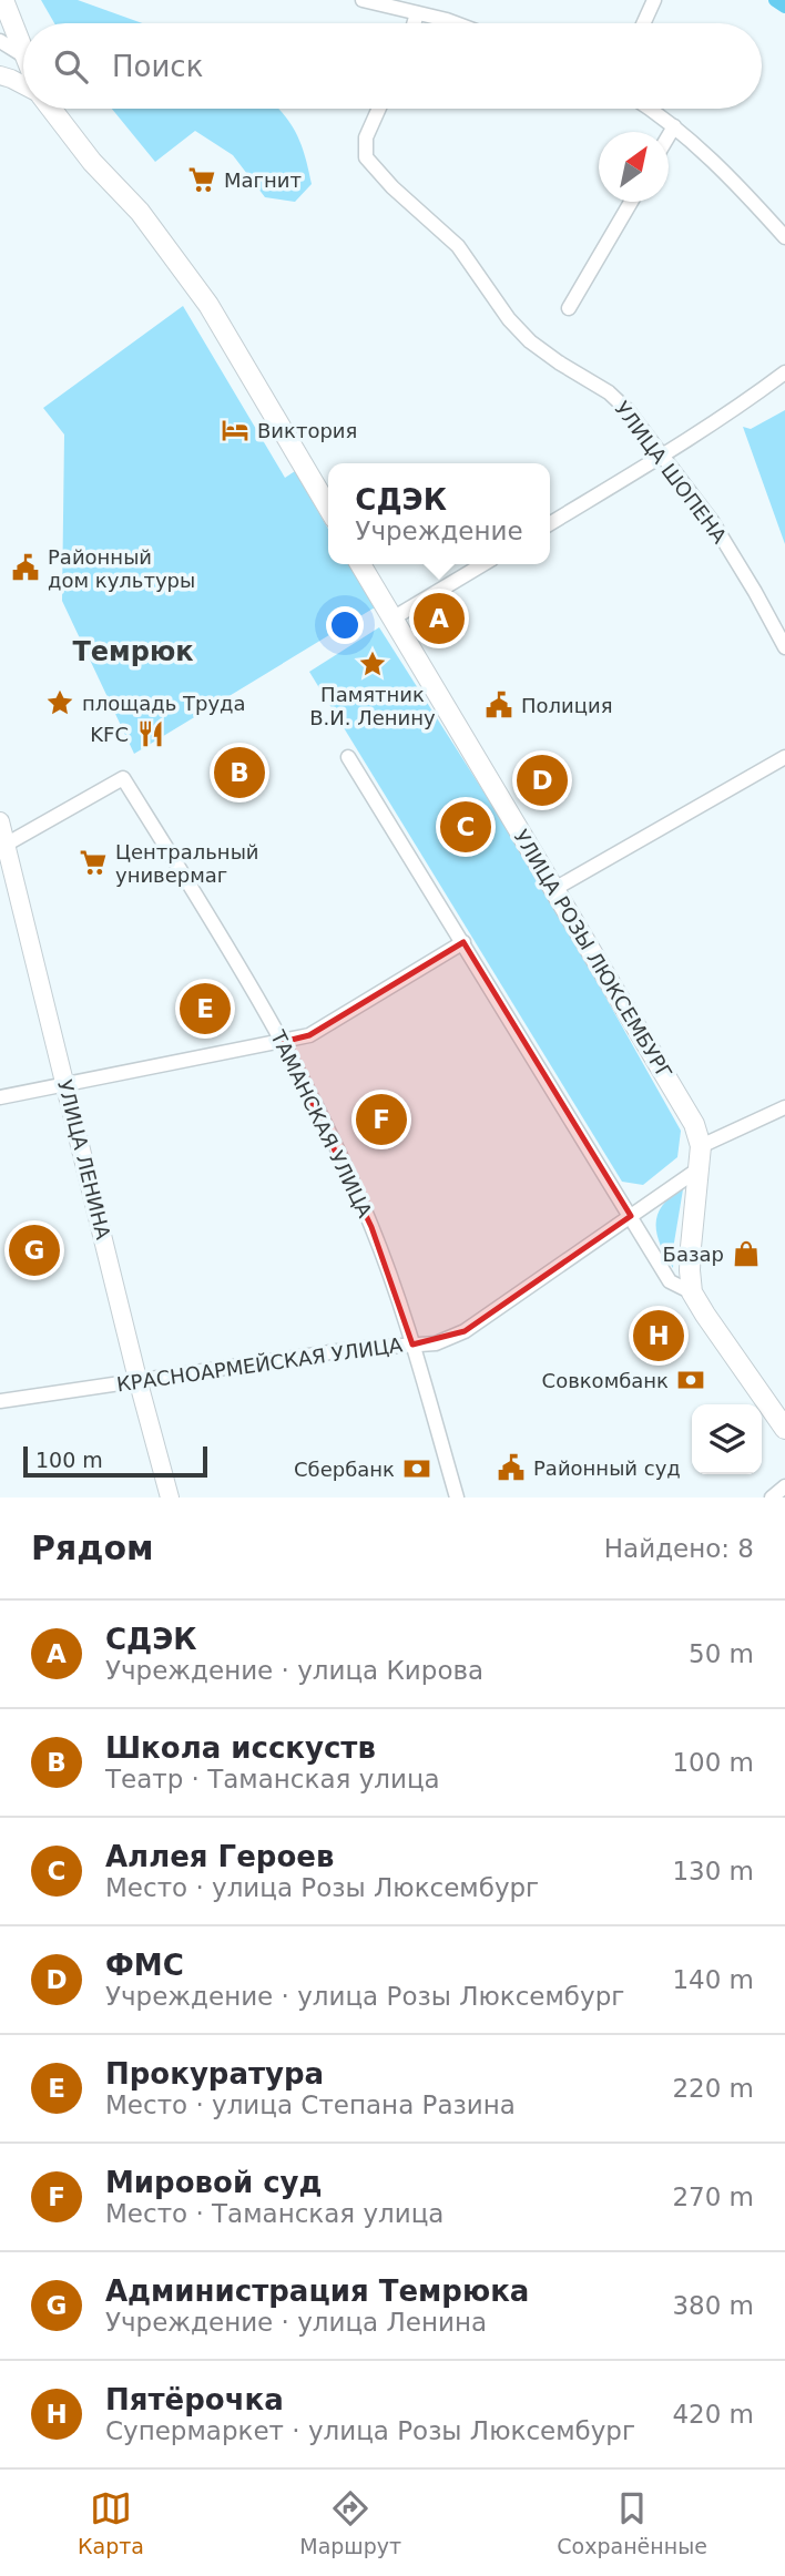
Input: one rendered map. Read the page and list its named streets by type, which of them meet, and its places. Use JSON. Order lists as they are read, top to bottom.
{
  "streets": {
    "main road": ["УЛИЦА РОЗЫ ЛЮКСЕМБУРГ"],
    "street": [
      "УЛИЦА ШОПЕНА",
      "ТАМАНСКАЯ УЛИЦА",
      "УЛИЦА ЛЕНИНА",
      "КРАСНОАРМЕЙСКАЯ УЛИЦА"
    ]
  },
  "crossings": [
    ["УЛИЦА РОЗЫ ЛЮКСЕМБУРГ", "КРАСНОАРМЕЙСКАЯ УЛИЦА"],
    ["ТАМАНСКАЯ УЛИЦА", "УЛИЦА ЛЕНИНА"],
    ["ТАМАНСКАЯ УЛИЦА", "КРАСНОАРМЕЙСКАЯ УЛИЦА"],
    ["УЛИЦА ЛЕНИНА", "КРАСНОАРМЕЙСКАЯ УЛИЦА"]
  ],
  "districts": ["Темрюк"],
  "places": {
    "supermarket": ["Магнит", "Центральный универмаг"],
    "hotel": ["Виктория"],
    "public building": ["Районный дом культуры", "Полиция", "Районный суд"],
    "place": ["Памятник В.И. Ленину", "площадь Труда"],
    "restaurant": ["KFC"],
    "shop": ["Базар"],
    "bank": ["Совкомбанк", "Сбербанк"]
  },
  "scale_bar": "100 m",
  "north": "top right",
  "page": {
    "search": "Поиск",
    "popup": ["СДЭК", "Учреждение"],
    "pins": [
      "A",
      "B",
      "D",
      "C",
      "E",
      "F",
      "G",
      "H"
    ],
    "scale": "100 m",
    "heading": ["Рядом", "Найдено: 8"],
    "list": [
      {
        "mark": "A",
        "name": "СДЭК",
        "note": "Учреждение · улица Кирова",
        "value": "50 m"
      },
      {
        "mark": "B",
        "name": "Школа исскуств",
        "note": "Театр · Таманская улица",
        "value": "100 m"
      },
      {
        "mark": "C",
        "name": "Аллея Героев",
        "note": "Место · улица Розы Люксембург",
        "value": "130 m"
      },
      {
        "mark": "D",
        "name": "ФМС",
        "note": "Учреждение · улица Розы Люксембург",
        "value": "140 m"
      },
      {
        "mark": "E",
        "name": "Прокуратура",
        "note": "Место · улица Степана Разина",
        "value": "220 m"
      },
      {
        "mark": "F",
        "name": "Мировой суд",
        "note": "Место · Таманская улица",
        "value": "270 m"
      },
      {
        "mark": "G",
        "name": "Администрация Темрюка",
        "note": "Учреждение · улица Ленина",
        "value": "380 m"
      },
      {
        "mark": "H",
        "name": "Пятёрочка",
        "note": "Супермаркет · улица Розы Люксембург",
        "value": "420 m"
      }
    ],
    "nav": ["Карта", "Маршрут", "Сохранённые"]
  }
}
